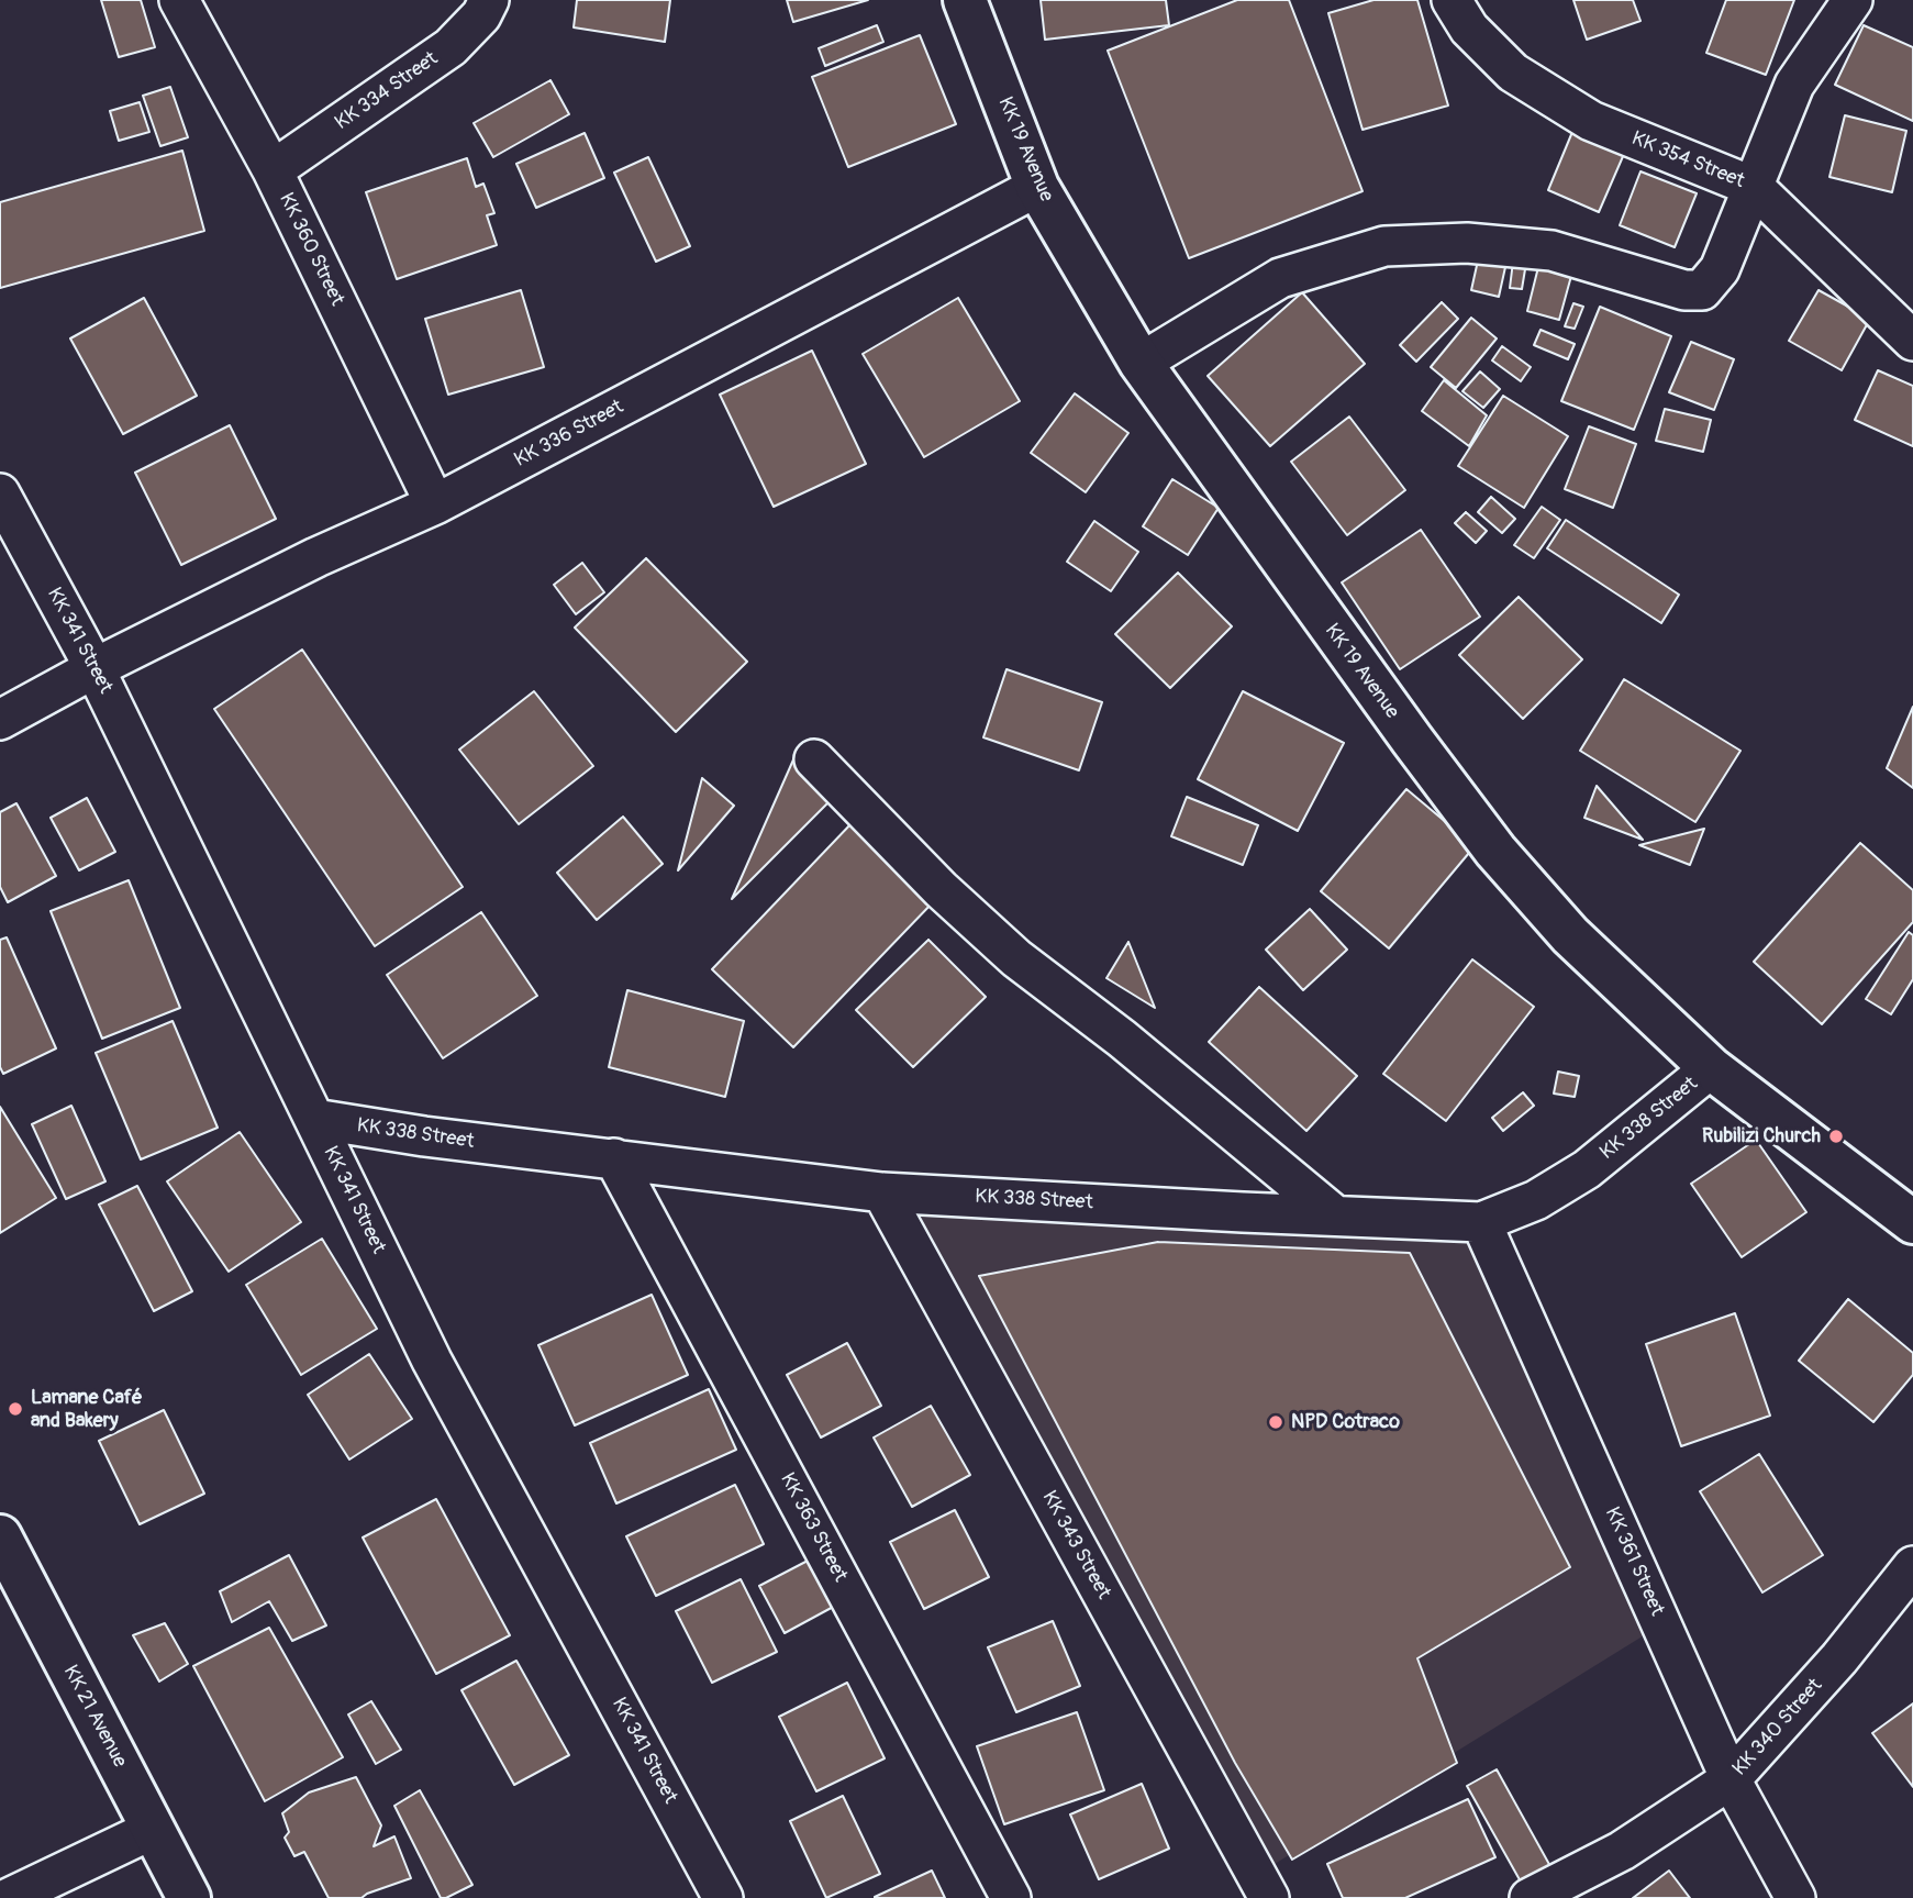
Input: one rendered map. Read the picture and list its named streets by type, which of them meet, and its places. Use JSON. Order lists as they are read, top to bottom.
{
  "streets": {
    "street": [
      "KK 334 Street",
      "KK 19 Avenue",
      "KK 354 Street",
      "KK 360 Street",
      "KK 336 Street",
      "KK 341 Street",
      "KK 338 Street",
      "KK 363 Street",
      "KK 343 Street",
      "KK 361 Street",
      "KK 21 Avenue",
      "KK 340 Street"
    ]
  },
  "crossings": [
    ["KK 334 Street", "KK 360 Street"],
    ["KK 19 Avenue", "KK 336 Street"],
    ["KK 19 Avenue", "KK 338 Street"],
    ["KK 360 Street", "KK 336 Street"],
    ["KK 336 Street", "KK 341 Street"],
    ["KK 341 Street", "KK 338 Street"],
    ["KK 338 Street", "KK 363 Street"],
    ["KK 338 Street", "KK 343 Street"],
    ["KK 338 Street", "KK 361 Street"],
    ["KK 361 Street", "KK 340 Street"]
  ],
  "places": ["Rubilizi Church", "Lamane Café and Bakery", "NPD Cotraco"]
}
